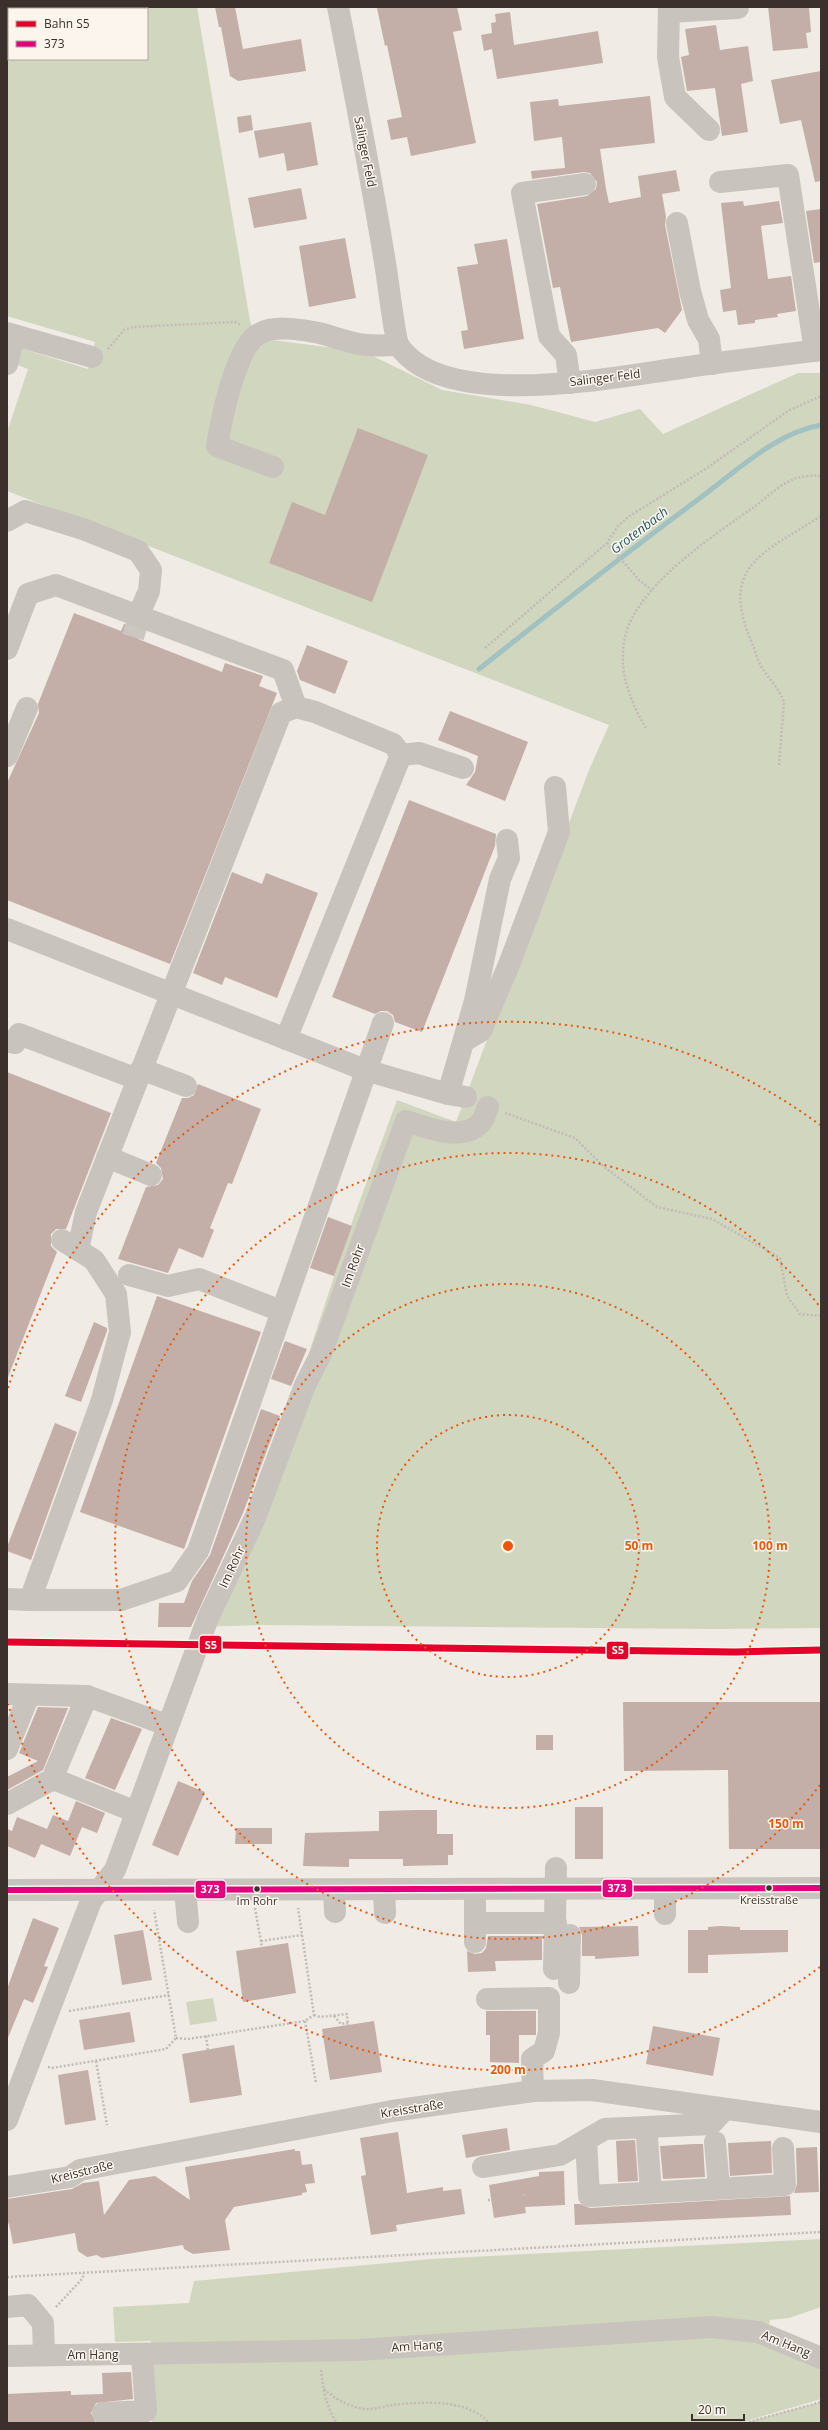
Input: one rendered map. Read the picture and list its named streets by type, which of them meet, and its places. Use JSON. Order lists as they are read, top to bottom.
{
  "streets": {
    "street": [
      "Salinger Feld",
      "Im Rohr",
      "Kreisstraße",
      "Am Hang"
    ]
  },
  "water": ["Grotenbach"],
  "places": ["Kreisstraße", "Im Rohr"],
  "lines": ["rail line S5", "transit line 373"],
  "legend": ["Bahn S5", "373"],
  "scale_bar": "20 m",
  "rings": [
    "50 m",
    "100 m",
    "150 m",
    "200 m"
  ]
}
